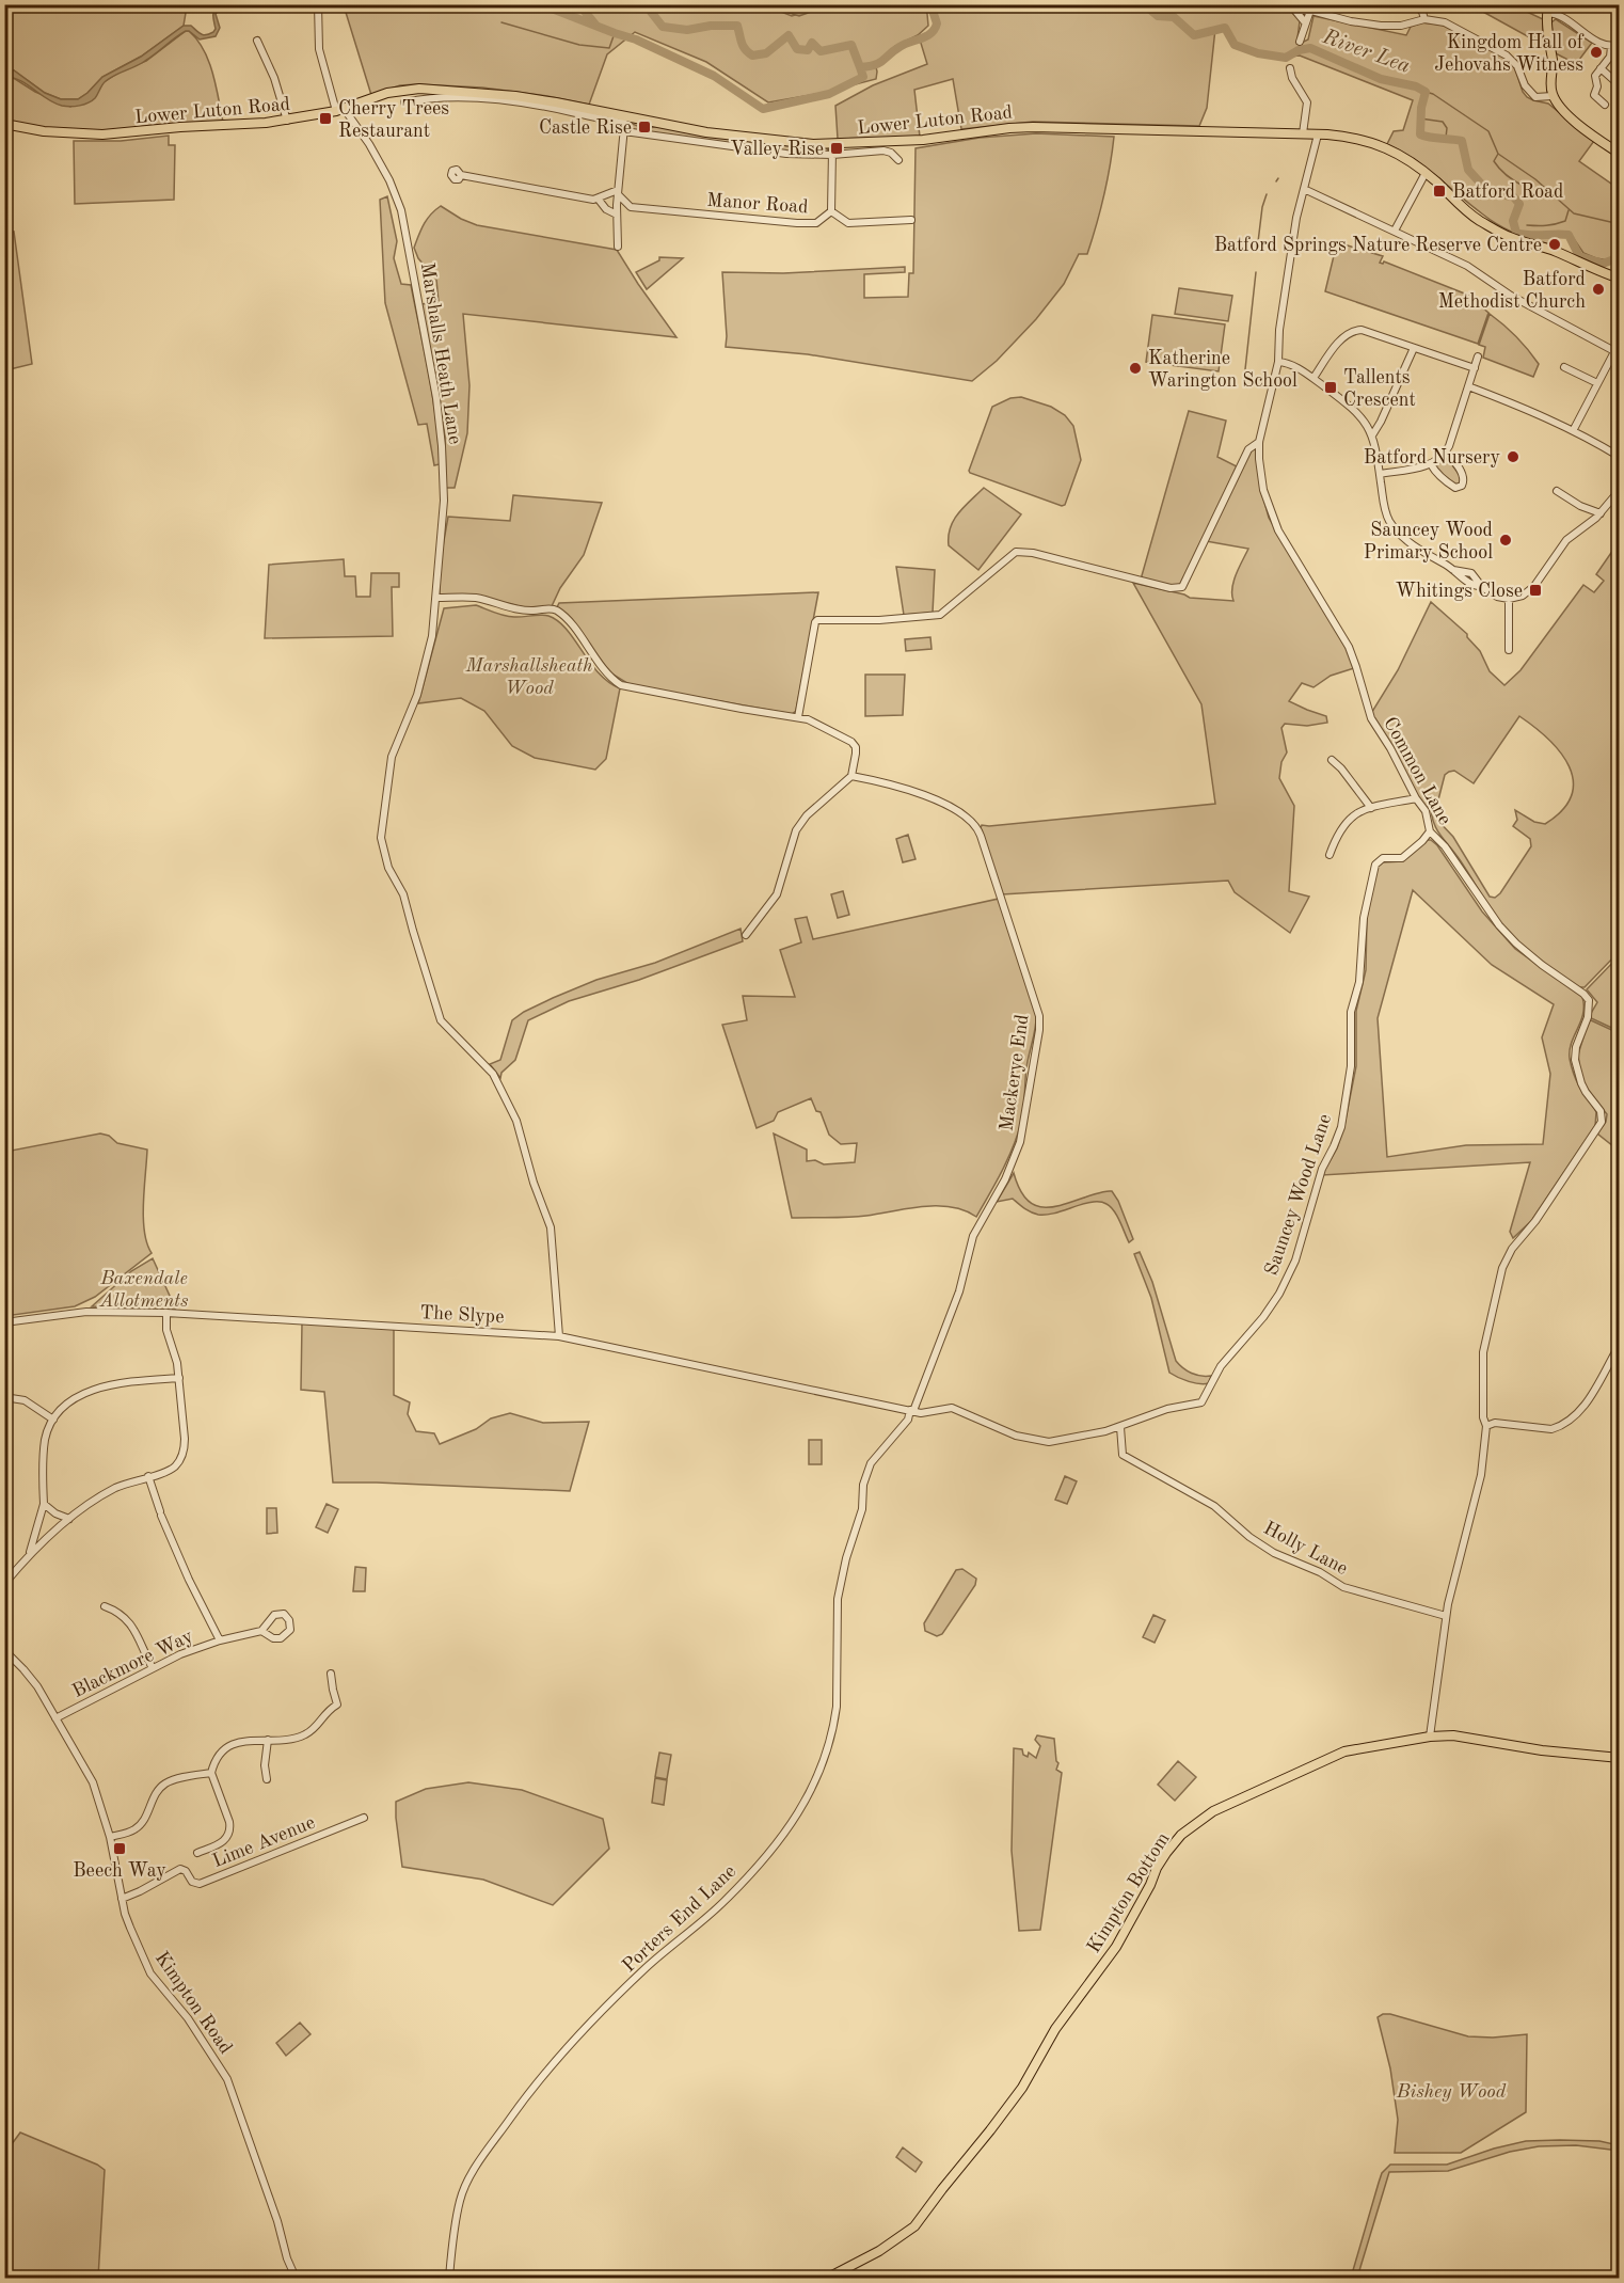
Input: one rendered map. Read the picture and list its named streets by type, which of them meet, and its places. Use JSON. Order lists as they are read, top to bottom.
{
  "streets": {
    "main road": ["Lower Luton Road", "Kimpton Bottom"],
    "street": [
      "Manor Road",
      "Marshalls Heath Lane",
      "Common Lane",
      "Mackerye End",
      "Sauncey Wood Lane",
      "The Slype",
      "Holly Lane",
      "Blackmore Way",
      "Lime Avenue",
      "Porters End Lane",
      "Kimpton Road"
    ]
  },
  "crossings": [
    ["Lower Luton Road", "Marshalls Heath Lane"],
    ["Lower Luton Road", "Common Lane"],
    ["Marshalls Heath Lane", "The Slype"],
    ["Common Lane", "Sauncey Wood Lane"],
    ["Mackerye End", "Sauncey Wood Lane"],
    ["Mackerye End", "The Slype"],
    ["Mackerye End", "Porters End Lane"],
    ["Sauncey Wood Lane", "The Slype"],
    ["Sauncey Wood Lane", "Holly Lane"],
    ["Sauncey Wood Lane", "Porters End Lane"],
    ["The Slype", "Porters End Lane"],
    ["Blackmore Way", "Kimpton Road"],
    ["Lime Avenue", "Kimpton Road"]
  ],
  "water": ["River Lea"],
  "parks": ["Marshallsheath Wood", "Baxendale Allotments", "Bishey Wood"],
  "places": {
    "other": [
      "Kingdom Hall of Jehovahs Witness",
      "Batford Springs Nature Reserve Centre",
      "Batford Methodist Church",
      "Katherine Warington School",
      "Batford Nursery",
      "Sauncey Wood Primary School"
    ],
    "transit": [
      "Cherry Trees Restaurant",
      "Castle Rise",
      "Valley Rise",
      "Batford Road",
      "Tallents Crescent",
      "Whitings Close",
      "Beech Way"
    ]
  }
}
